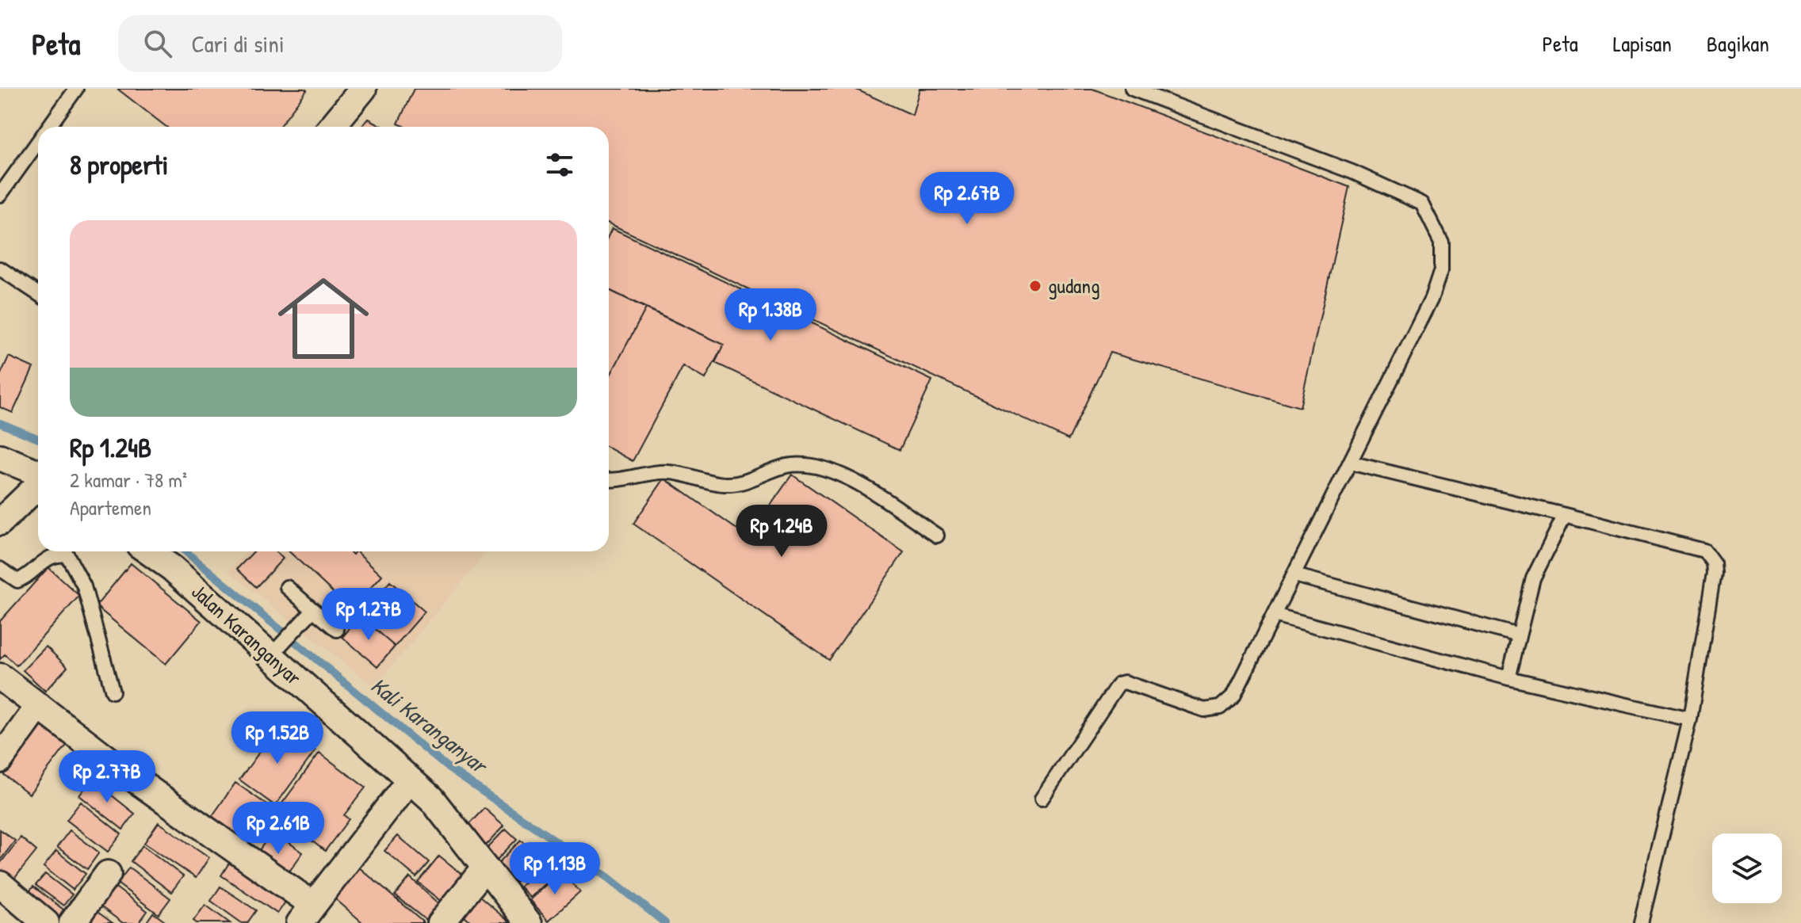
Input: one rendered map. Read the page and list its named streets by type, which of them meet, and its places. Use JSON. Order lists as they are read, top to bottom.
{
  "streets": {
    "street": ["Jalan Karanganyar"]
  },
  "water": ["Kali Karanganyar"],
  "places": ["gudang"],
  "page": {
    "header": "Peta",
    "search": "Cari di sini",
    "nav": ["Peta", "Lapisan", "Bagikan"],
    "heading": "8 properti",
    "price": [
      "Rp 2.67B",
      "Rp 1.38B",
      "Rp 1.24B",
      "Rp 1.27B",
      "Rp 1.52B",
      "Rp 2.77B",
      "Rp 2.61B",
      "Rp 1.13B"
    ],
    "list": [
      {
        "name": "Rp 1.24B",
        "note": "2 kamar · 78 m² · Apartemen"
      }
    ]
  }
}
